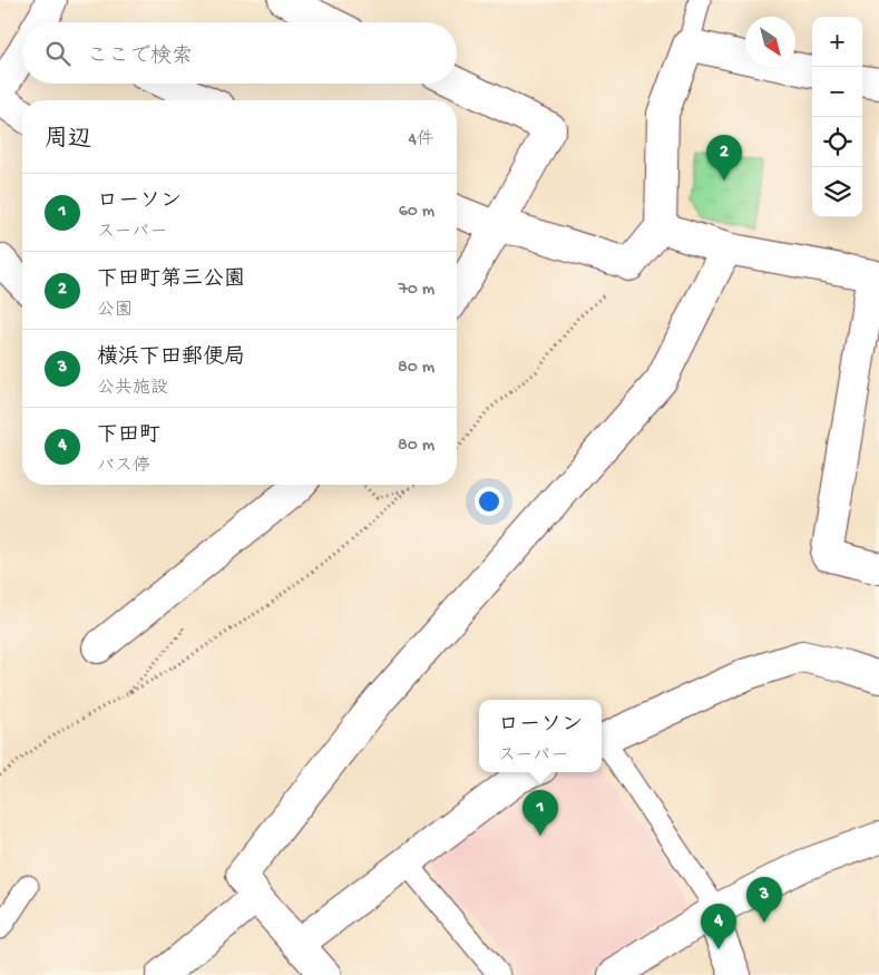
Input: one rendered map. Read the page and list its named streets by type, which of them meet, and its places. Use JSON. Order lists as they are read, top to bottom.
{
  "north": "bottom right",
  "page": {
    "map_buttons": ["+", "−"],
    "search": "ここで検索",
    "heading": ["周辺", "4件"],
    "pins": [
      "2",
      "1",
      "3",
      "4"
    ],
    "list": [
      {
        "mark": "1",
        "name": "ローソン",
        "note": "スーパー",
        "value": "60 m"
      },
      {
        "mark": "2",
        "name": "下田町第三公園",
        "note": "公園",
        "value": "70 m"
      },
      {
        "mark": "3",
        "name": "横浜下田郵便局",
        "note": "公共施設",
        "value": "80 m"
      },
      {
        "mark": "4",
        "name": "下田町",
        "note": "バス停",
        "value": "80 m"
      }
    ],
    "popup": ["ローソン", "スーパー"]
  }
}
